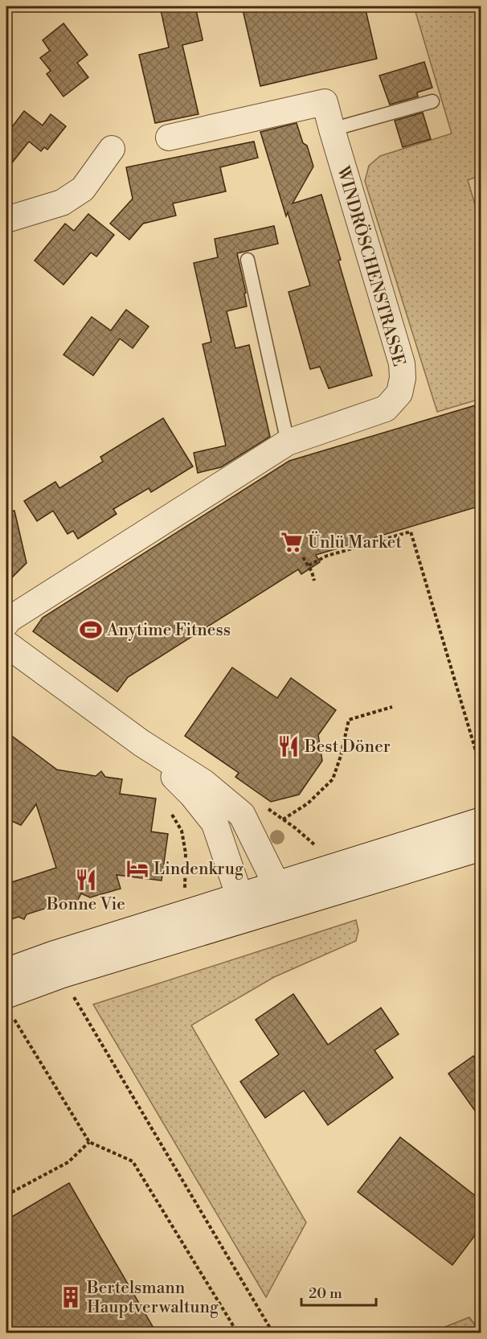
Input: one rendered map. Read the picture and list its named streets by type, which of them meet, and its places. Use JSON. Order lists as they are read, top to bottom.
{
  "streets": {
    "street": ["WINDRÖSCHENSTRASSE"]
  },
  "places": {
    "supermarket": ["Ünlü Market"],
    "sports": ["Anytime Fitness"],
    "restaurant": ["Best Döner", "Bonne Vie"],
    "hotel": ["Lindenkrug"],
    "building": ["Bertelsmann Hauptverwaltung"]
  },
  "scale_bar": "20 m"
}
